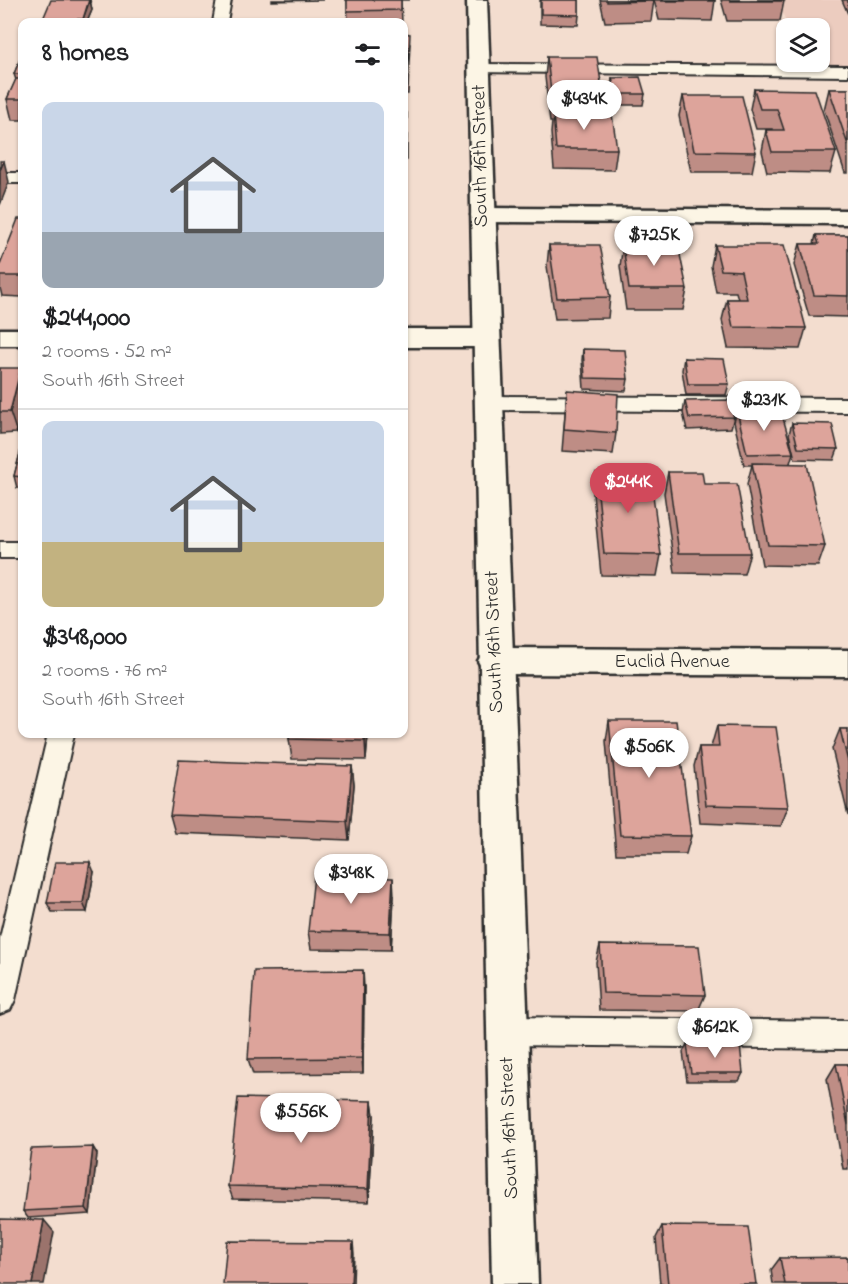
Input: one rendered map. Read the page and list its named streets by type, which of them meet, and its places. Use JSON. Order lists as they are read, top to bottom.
{
  "streets": {
    "main road": ["South 16th Street", "Euclid Avenue"]
  },
  "crossings": [
    ["South 16th Street", "Euclid Avenue"]
  ],
  "page": {
    "heading": "8 homes",
    "price": [
      "$434K",
      "$725K",
      "$231K",
      "$244K",
      "$506K",
      "$348K",
      "$612K",
      "$556K"
    ],
    "list": [
      {
        "name": "$244,000",
        "note": "2 rooms · 52 m² · South 16th Street"
      },
      {
        "name": "$348,000",
        "note": "2 rooms · 76 m² · South 16th Street"
      }
    ]
  }
}
